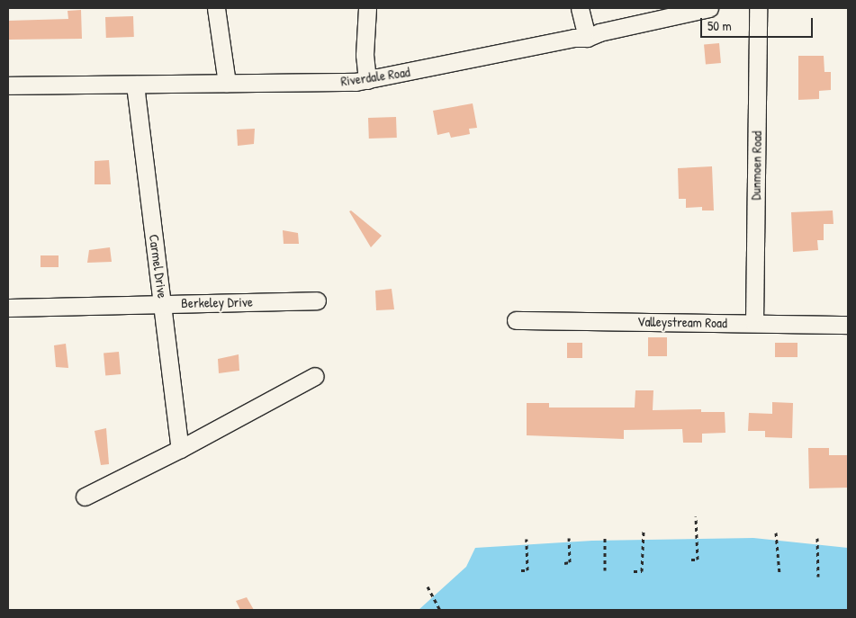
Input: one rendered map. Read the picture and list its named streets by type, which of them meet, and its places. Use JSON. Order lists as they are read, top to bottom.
{
  "streets": {
    "street": [
      "Riverdale Road",
      "Dunmoen Road",
      "Carmel Drive",
      "Berkeley Drive",
      "Valleystream Road"
    ]
  },
  "crossings": [
    ["Riverdale Road", "Carmel Drive"],
    ["Dunmoen Road", "Valleystream Road"],
    ["Carmel Drive", "Berkeley Drive"]
  ],
  "scale_bar": "50 m"
}
